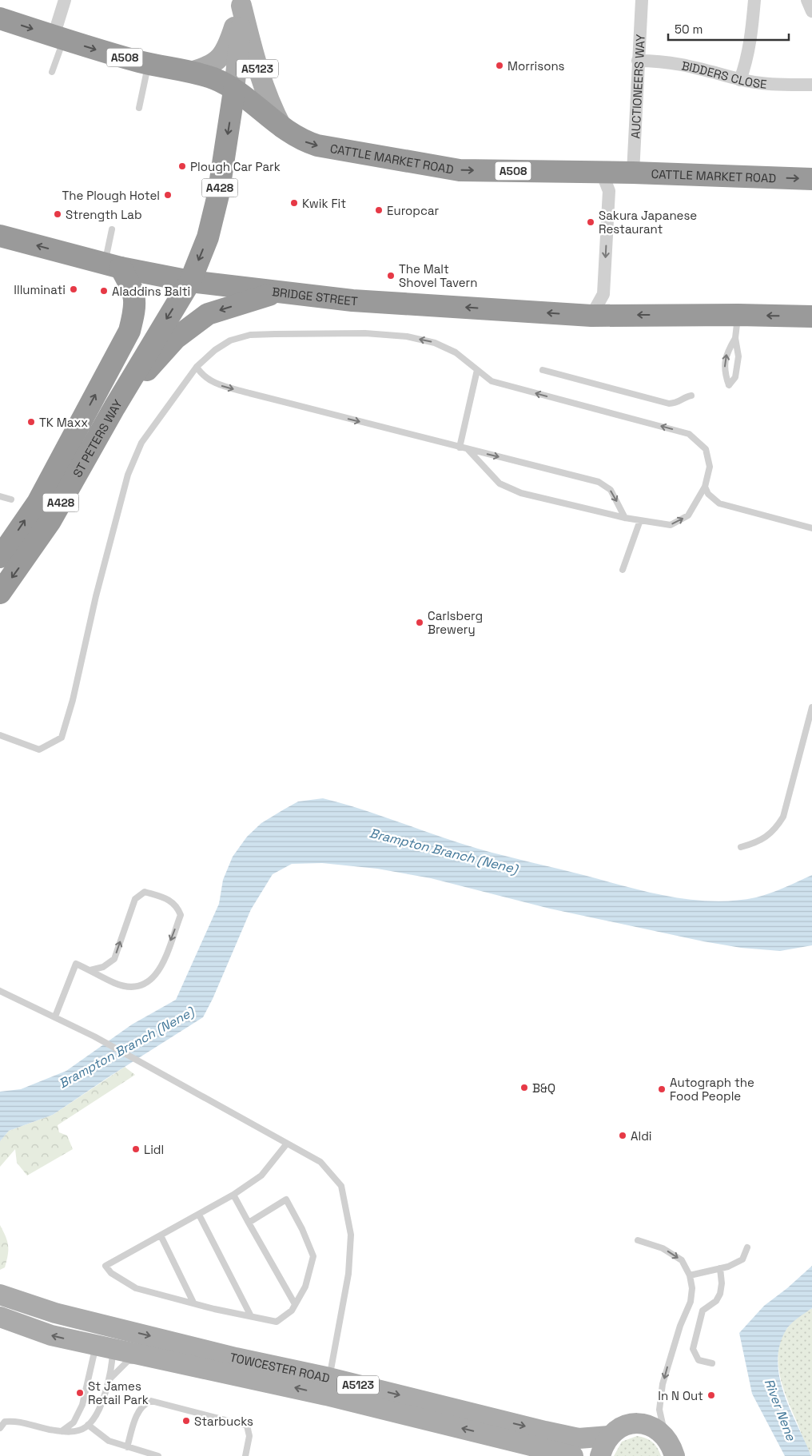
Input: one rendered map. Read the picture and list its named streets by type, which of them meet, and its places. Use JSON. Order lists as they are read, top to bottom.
{
  "streets": {
    "highway": [
      "A508",
      "CATTLE MARKET ROAD",
      "A428",
      "BRIDGE STREET",
      "ST PETERS WAY"
    ],
    "main road": ["A5123", "TOWCESTER ROAD"],
    "street": ["BIDDERS CLOSE", "AUCTIONEERS WAY"]
  },
  "crossings": [
    ["A5123", "CATTLE MARKET ROAD"],
    ["A5123", "A428"],
    ["A5123", "TOWCESTER ROAD"],
    ["BIDDERS CLOSE", "AUCTIONEERS WAY"],
    ["AUCTIONEERS WAY", "CATTLE MARKET ROAD"],
    ["CATTLE MARKET ROAD", "A428"],
    ["A428", "BRIDGE STREET"],
    ["A428", "ST PETERS WAY"],
    ["BRIDGE STREET", "ST PETERS WAY"]
  ],
  "one_way": ["CATTLE MARKET ROAD", "BRIDGE STREET"],
  "water": ["Brampton Branch (Nene)", "River Nene"],
  "places": [
    "Morrisons",
    "Plough Car Park",
    "The Plough Hotel",
    "Kwik Fit",
    "Europcar",
    "Strength Lab",
    "Sakura Japanese Restaurant",
    "The Malt Shovel Tavern",
    "Illuminati",
    "Aladdins Balti",
    "TK Maxx",
    "Carlsberg Brewery",
    "B&Q",
    "Autograph the Food People",
    "Aldi",
    "Lidl",
    "St James Retail Park",
    "In N Out",
    "Starbucks"
  ],
  "scale_bar": "50 m"
}
